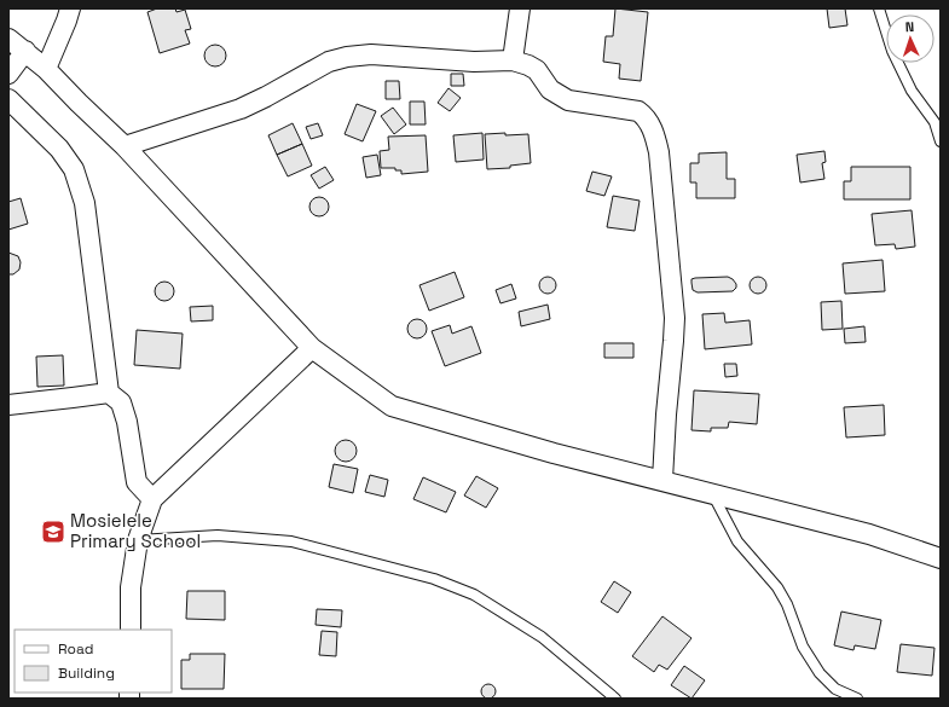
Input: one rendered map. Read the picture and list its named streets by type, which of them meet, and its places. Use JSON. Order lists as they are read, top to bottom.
{
  "places": {
    "school or university": ["Mosielele Primary School"]
  },
  "legend": ["Road", "Building"],
  "north": "top"
}
